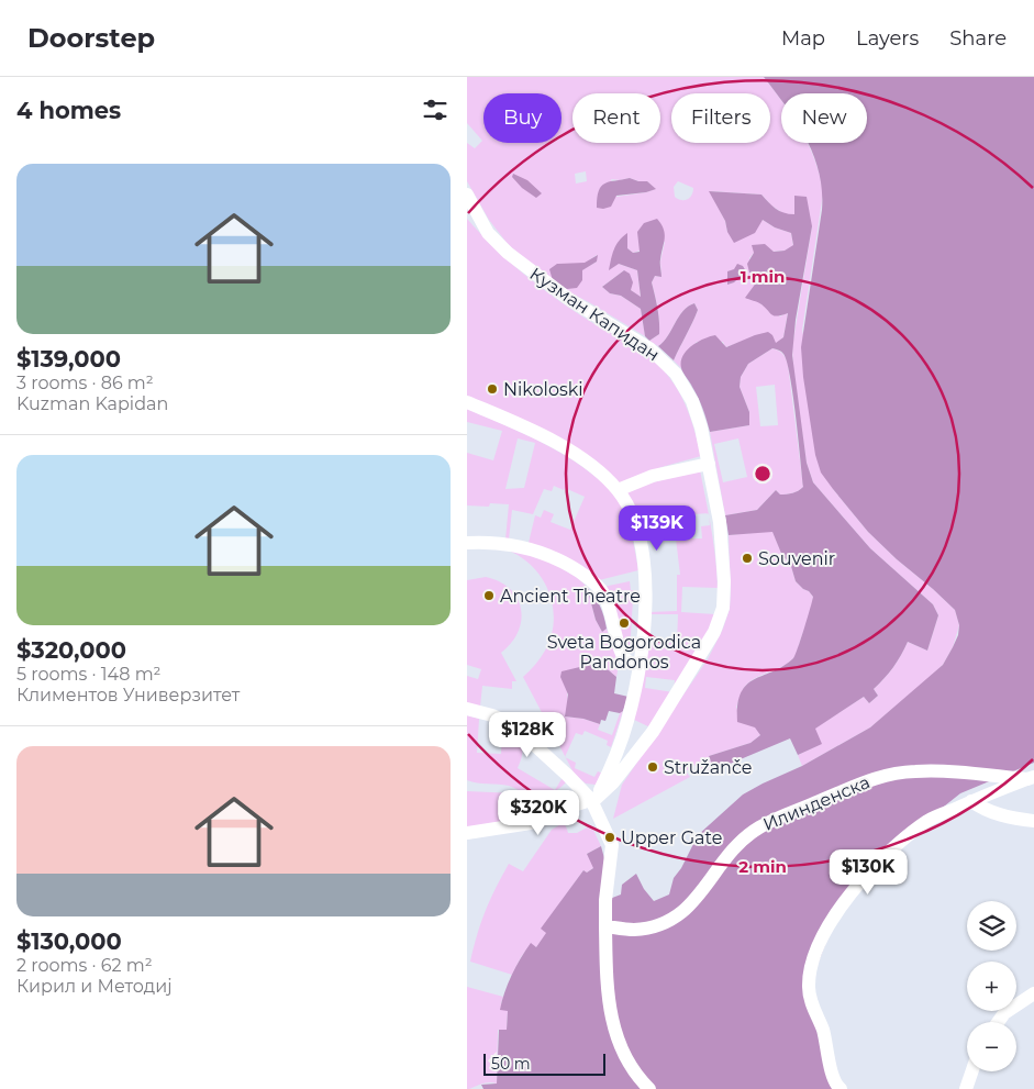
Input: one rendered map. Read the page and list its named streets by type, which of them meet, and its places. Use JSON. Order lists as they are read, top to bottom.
{
  "streets": {
    "street": ["Кузман Капидан", "Илинденска"]
  },
  "places": [
    "Nikoloski",
    "Souvenir",
    "Ancient Theatre",
    "Sveta Bogorodica Pandonos",
    "Stružanče",
    "Upper Gate"
  ],
  "scale_bar": "50 m",
  "page": {
    "header": "Doorstep",
    "nav": ["Map", "Layers", "Share"],
    "heading": "4 homes",
    "chip": [
      "Buy",
      "Rent",
      "Filters",
      "New"
    ],
    "list": [
      {
        "name": "$139,000",
        "note": "3 rooms · 86 m² · Kuzman Kapidan"
      },
      {
        "name": "$320,000",
        "note": "5 rooms · 148 m² · Климентов Универзитет"
      },
      {
        "name": "$130,000",
        "note": "2 rooms · 62 m² · Кирил и Методиј"
      }
    ],
    "price": [
      "$139K",
      "$128K",
      "$320K",
      "$130K"
    ],
    "map_buttons": ["+", "−"],
    "scale": "50 m"
  },
  "rings": ["1 min", "2 min"]
}
